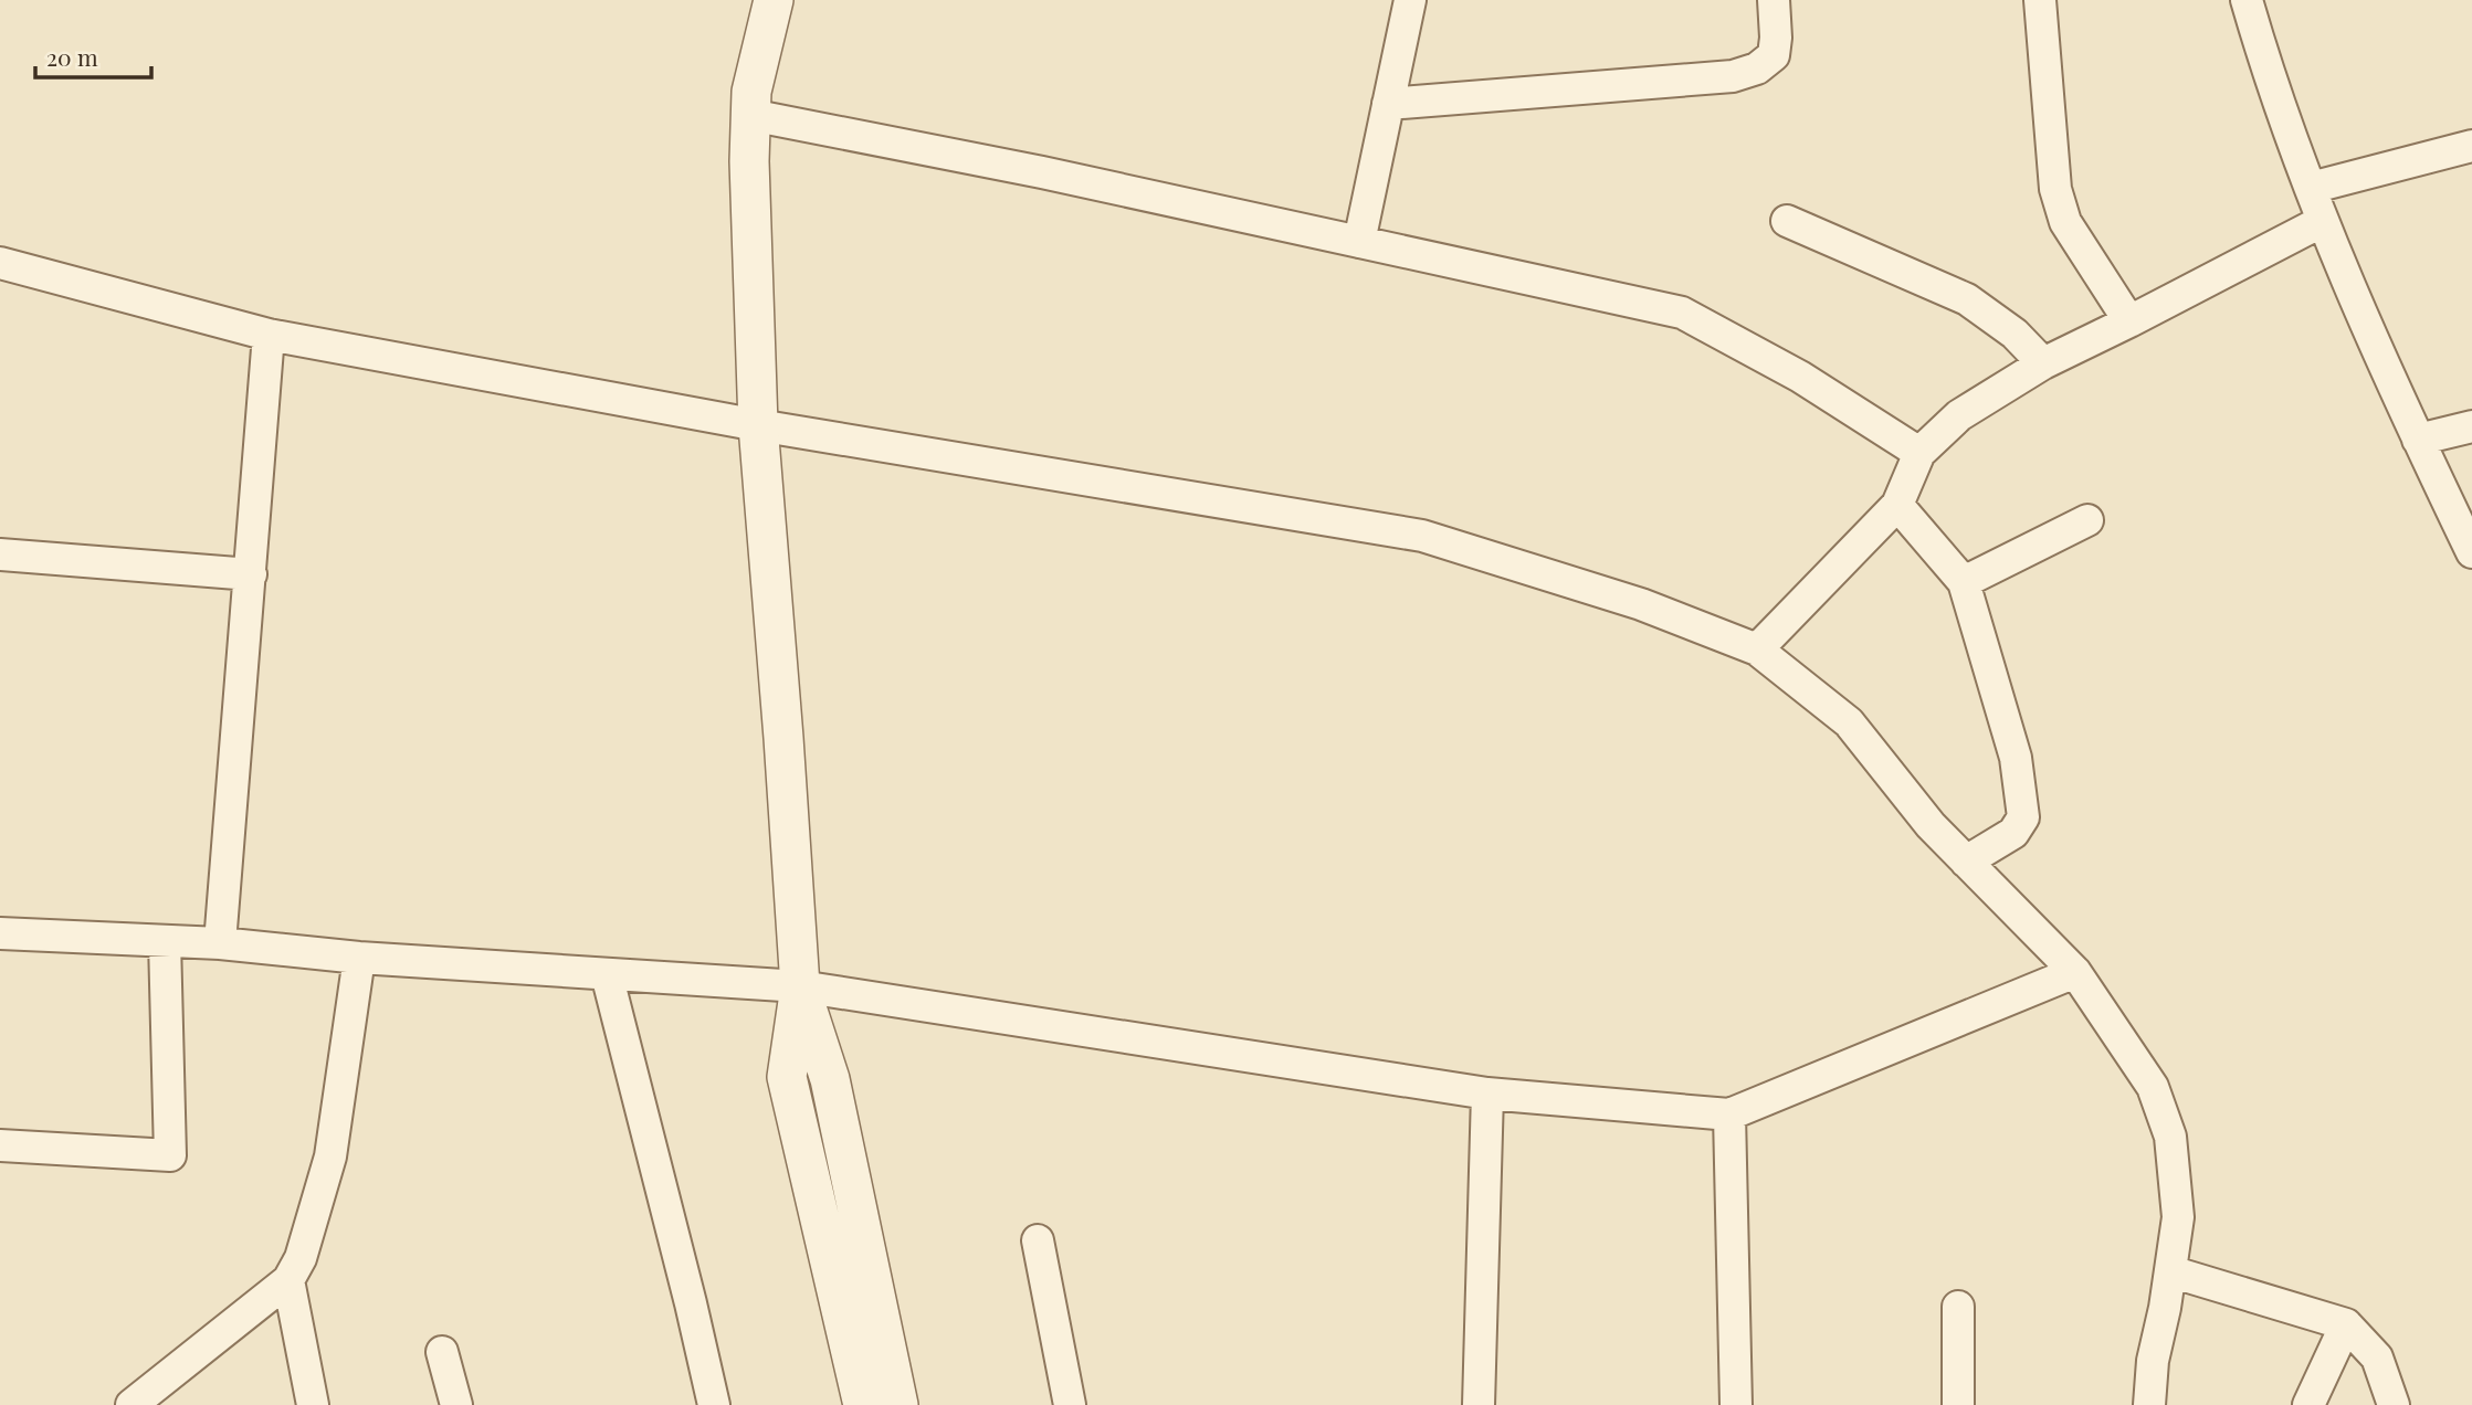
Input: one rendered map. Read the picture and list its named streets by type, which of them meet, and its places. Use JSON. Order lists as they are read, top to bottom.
{
  "scale_bar": "20 m"
}
